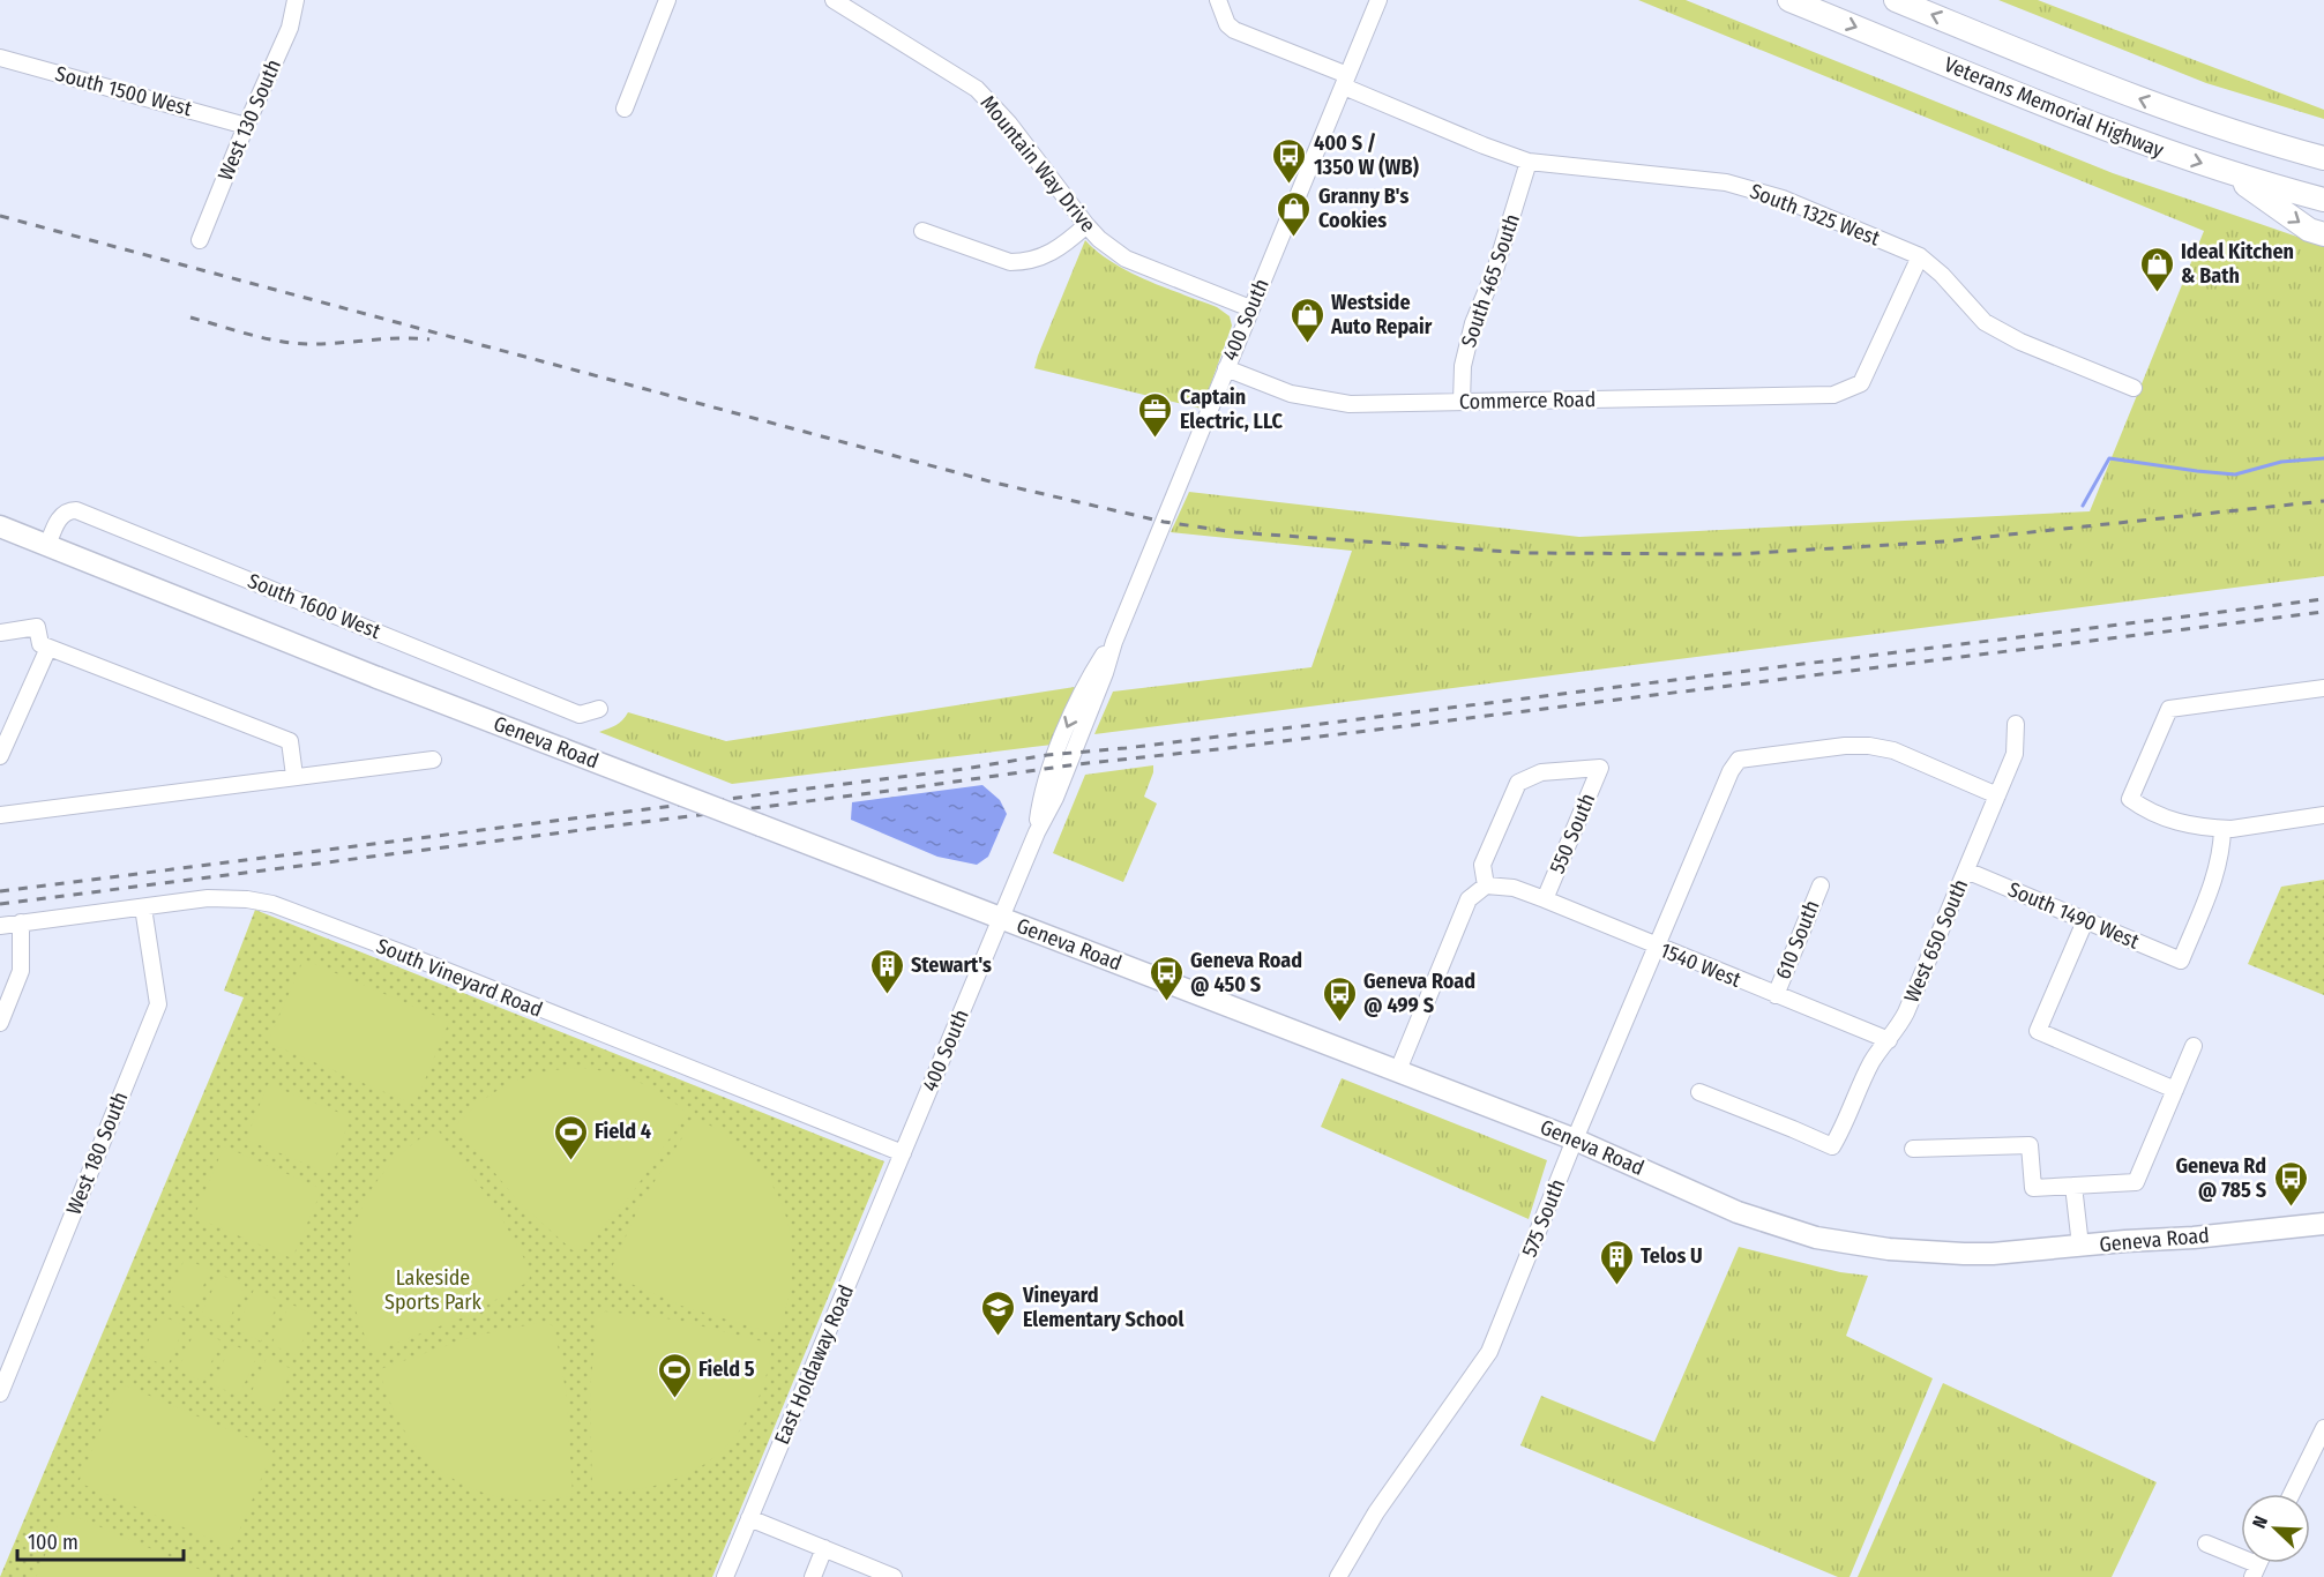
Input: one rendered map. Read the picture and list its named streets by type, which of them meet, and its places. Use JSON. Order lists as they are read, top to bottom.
{
  "streets": {
    "highway": ["Veterans Memorial Highway"],
    "main road": ["Geneva Road"],
    "street": [
      "South 1500 West",
      "West 130 South",
      "Mountain Way Drive",
      "South 1325 West",
      "South 465 South",
      "400 South",
      "Commerce Road",
      "South 1600 West",
      "550 South",
      "South 1490 West",
      "610 South",
      "West 650 South",
      "1540 West",
      "South Vineyard Road",
      "West 180 South",
      "575 South",
      "East Holdaway Road"
    ]
  },
  "crossings": [
    ["South 1500 West", "West 130 South"],
    ["Mountain Way Drive", "400 South"],
    ["South 1325 West", "South 465 South"],
    ["South 1325 West", "400 South"],
    ["South 1325 West", "Commerce Road"],
    ["South 465 South", "Commerce Road"],
    ["400 South", "Commerce Road"],
    ["400 South", "Geneva Road"],
    ["400 South", "South Vineyard Road"],
    ["400 South", "East Holdaway Road"],
    ["South 1600 West", "Geneva Road"],
    ["Geneva Road", "575 South"],
    ["550 South", "1540 West"],
    ["South 1490 West", "West 650 South"],
    ["610 South", "1540 West"],
    ["West 650 South", "1540 West"],
    ["West 650 South", "575 South"],
    ["1540 West", "575 South"],
    ["South Vineyard Road", "West 180 South"],
    ["South Vineyard Road", "East Holdaway Road"]
  ],
  "parks": ["Lakeside Sports Park"],
  "places": {
    "bus stop": [
      "400 S / 1350 W (WB)",
      "Geneva Road @ 450 S",
      "Geneva Road @ 499 S",
      "Geneva Rd @ 785 S"
    ],
    "shop": ["Granny B's Cookies", "Ideal Kitchen & Bath", "Westside Auto Repair"],
    "office": ["Captain Electric, LLC"],
    "building": ["Stewart's", "Telos U"],
    "sports": ["Field 4", "Field 5"],
    "school or university": ["Vineyard Elementary School"]
  },
  "scale_bar": "100 m",
  "north": "top left"
}
